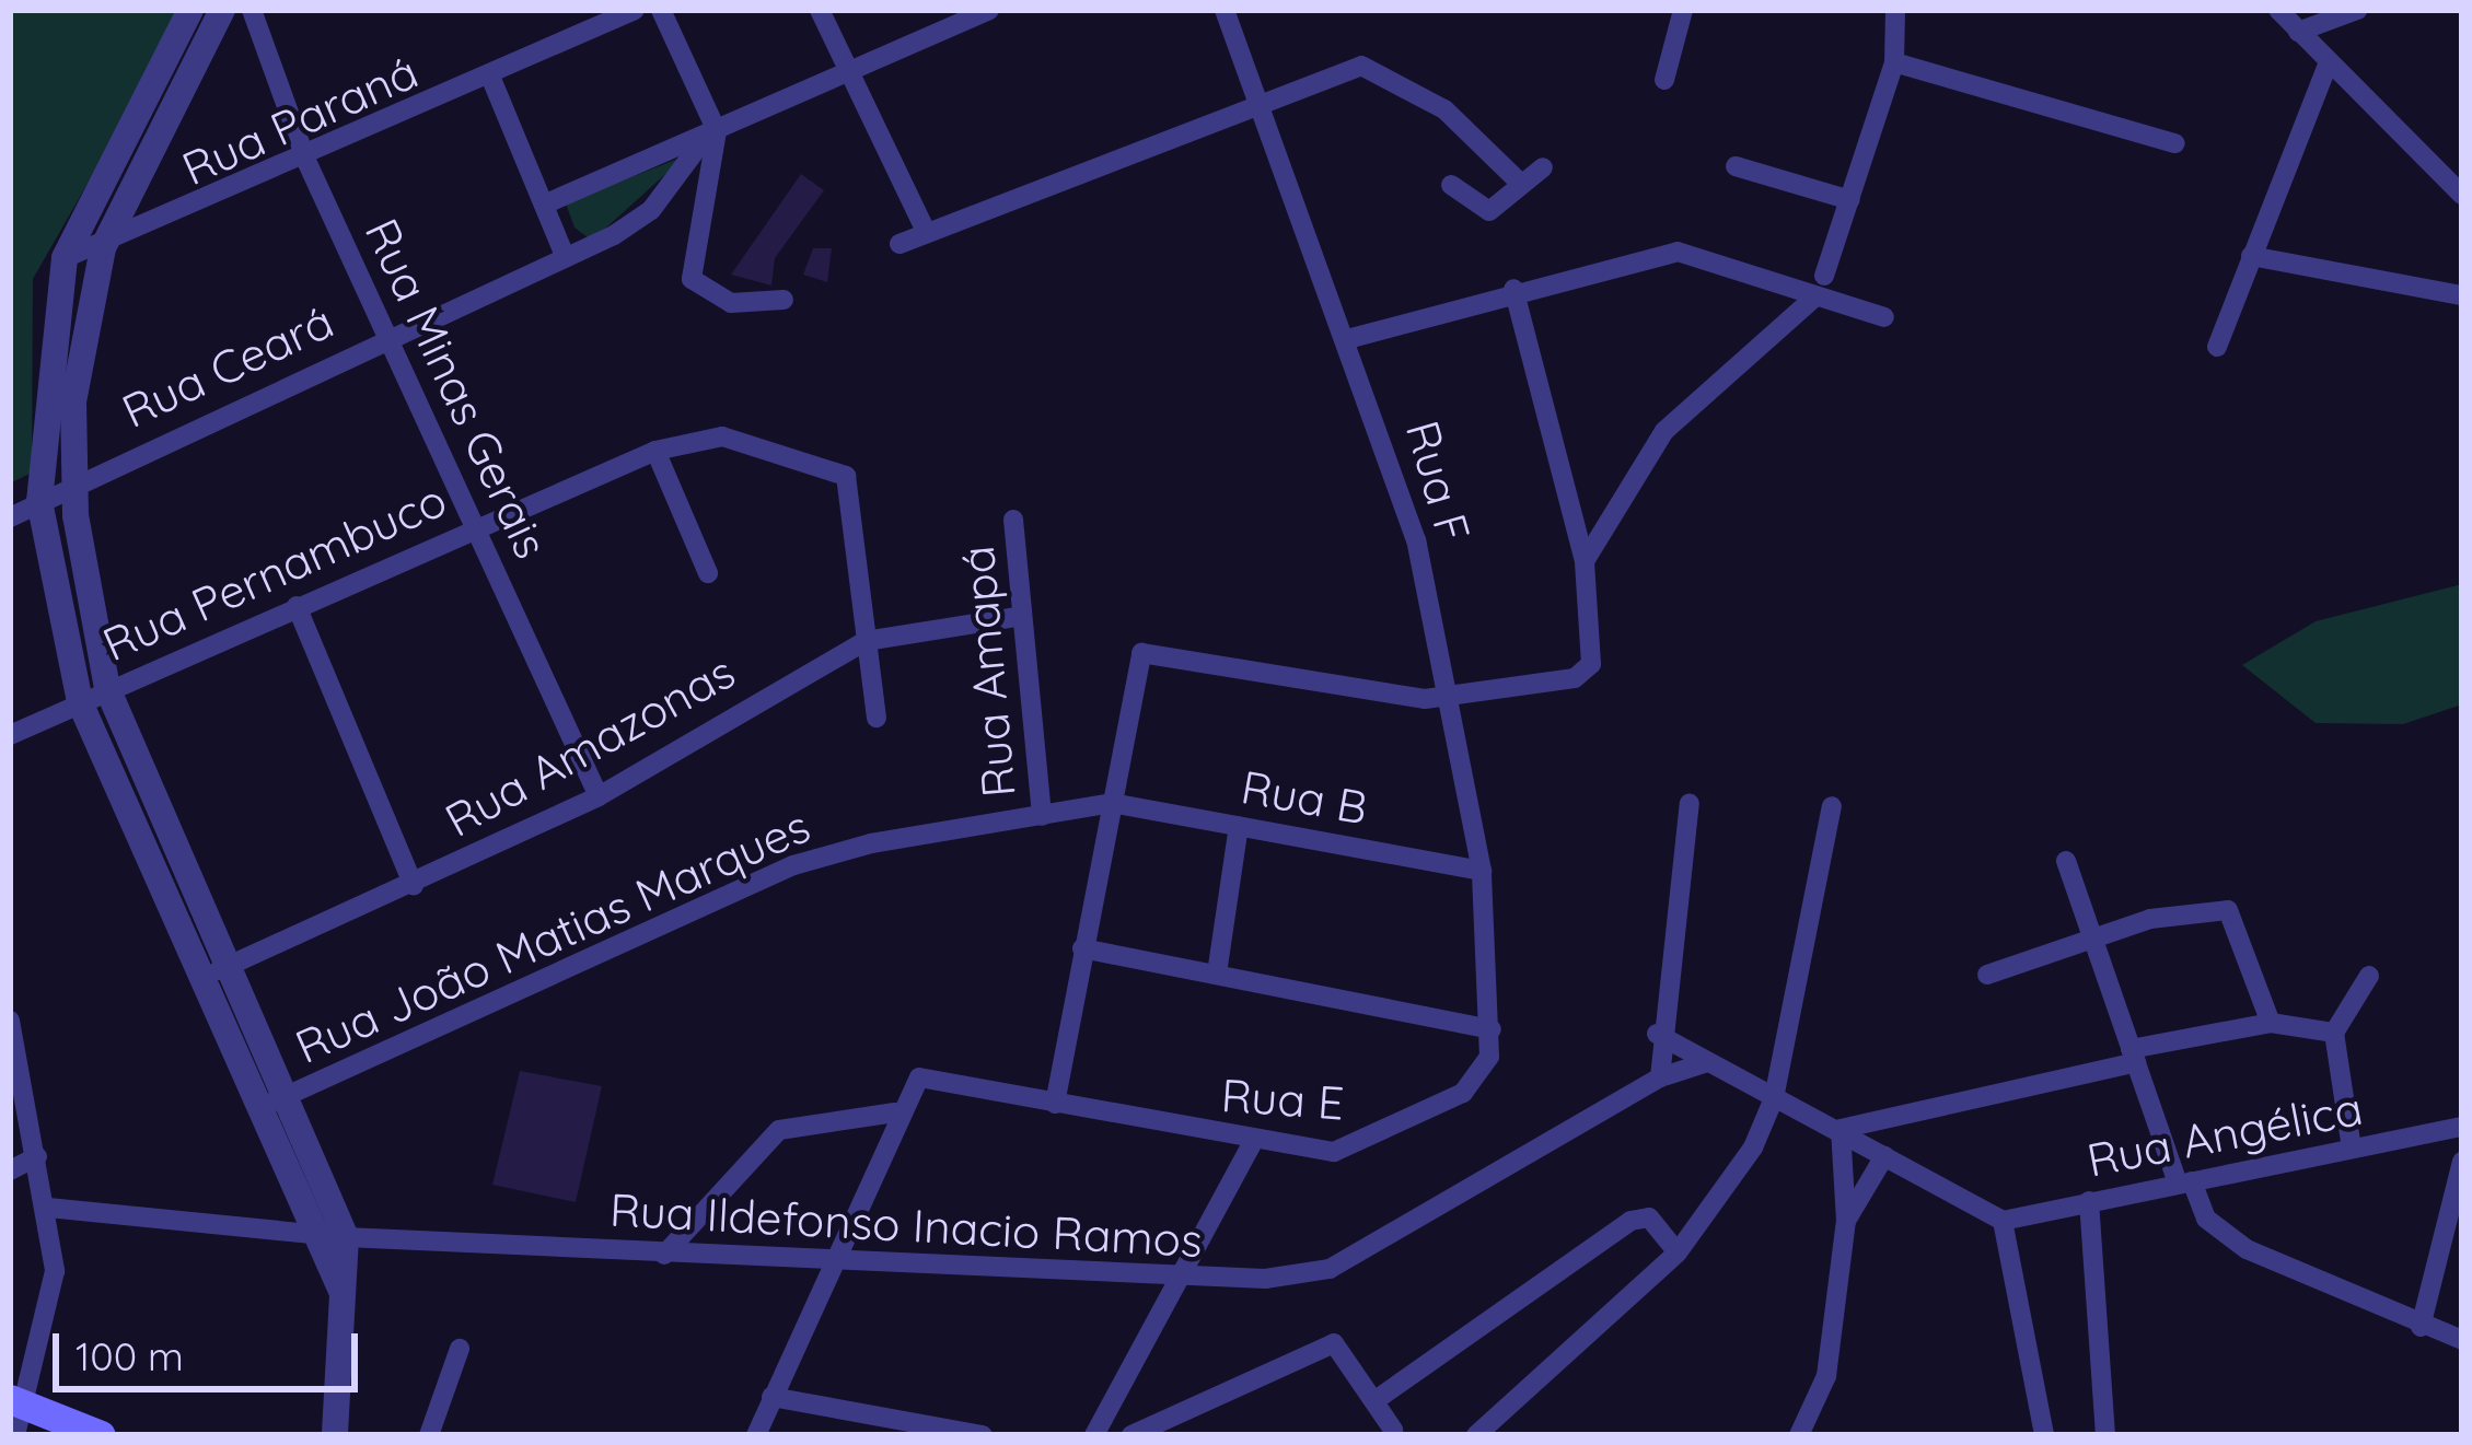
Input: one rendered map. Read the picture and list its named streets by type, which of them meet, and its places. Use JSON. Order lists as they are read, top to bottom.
{
  "streets": {
    "street": [
      "Rua Paraná",
      "Rua Ceará",
      "Rua Minas Gerais",
      "Rua F",
      "Rua Pernambuco",
      "Rua Amapá",
      "Rua Amazonas",
      "Rua B",
      "Rua João Matias Marques",
      "Rua E",
      "Rua Angélica",
      "Rua Ildefonso Inacio Ramos"
    ]
  },
  "crossings": [
    ["Rua Paraná", "Rua Minas Gerais"],
    ["Rua Ceará", "Rua Minas Gerais"],
    ["Rua Minas Gerais", "Rua Pernambuco"],
    ["Rua Minas Gerais", "Rua Amazonas"],
    ["Rua F", "Rua E"],
    ["Rua Pernambuco", "Rua Amazonas"],
    ["Rua Amapá", "Rua Amazonas"],
    ["Rua Amapá", "Rua João Matias Marques"],
    ["Rua B", "Rua João Matias Marques"],
    ["Rua B", "Rua E"]
  ],
  "scale_bar": "100 m"
}
